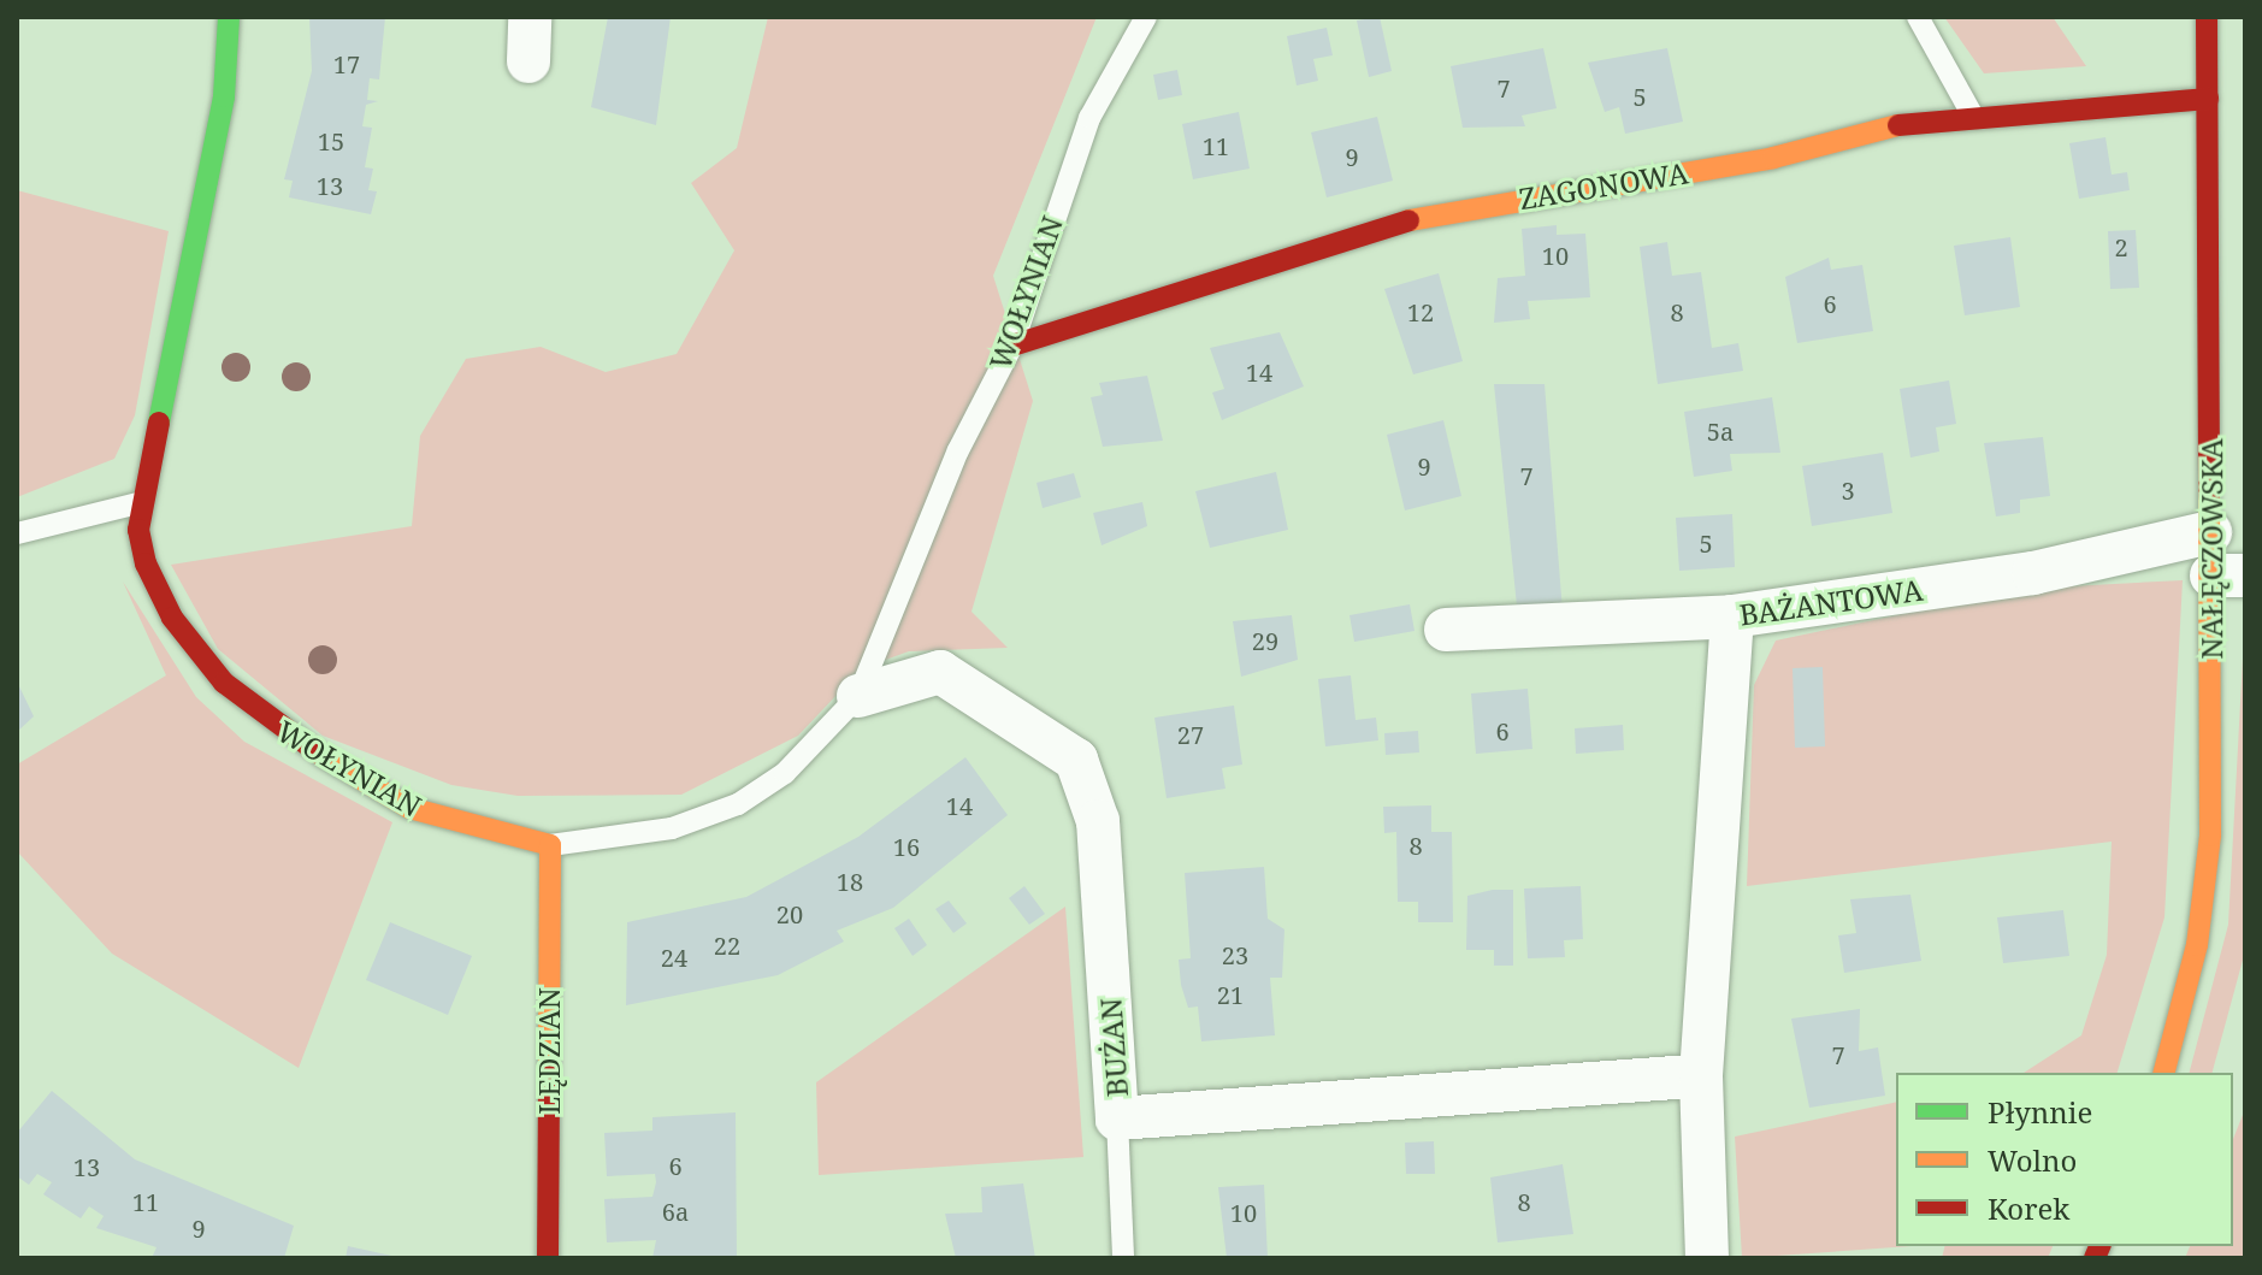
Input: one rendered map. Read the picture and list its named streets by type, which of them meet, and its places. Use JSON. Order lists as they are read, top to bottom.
{
  "streets": {
    "street": [
      "ZAGONOWA",
      "WOŁYNIAN",
      "NAŁĘCZOWSKA",
      "BAŻANTOWA",
      "BUŻAN",
      "LĘDZIAN"
    ]
  },
  "crossings": [
    ["ZAGONOWA", "WOŁYNIAN"],
    ["ZAGONOWA", "NAŁĘCZOWSKA"],
    ["WOŁYNIAN", "BUŻAN"],
    ["WOŁYNIAN", "LĘDZIAN"],
    ["NAŁĘCZOWSKA", "BAŻANTOWA"]
  ],
  "house_numbers": [
    "17",
    "7",
    "5",
    "15",
    "11",
    "9",
    "13",
    "2",
    "10",
    "6",
    "12",
    "8",
    "14",
    "5a",
    "9",
    "7",
    "3",
    "5",
    "29",
    "6",
    "27",
    "14",
    "8",
    "16",
    "18",
    "20",
    "22",
    "23",
    "24",
    "21",
    "7",
    "6",
    "13",
    "11",
    "8",
    "6a",
    "10",
    "9"
  ],
  "legend": ["Płynnie", "Wolno", "Korek"]
}
